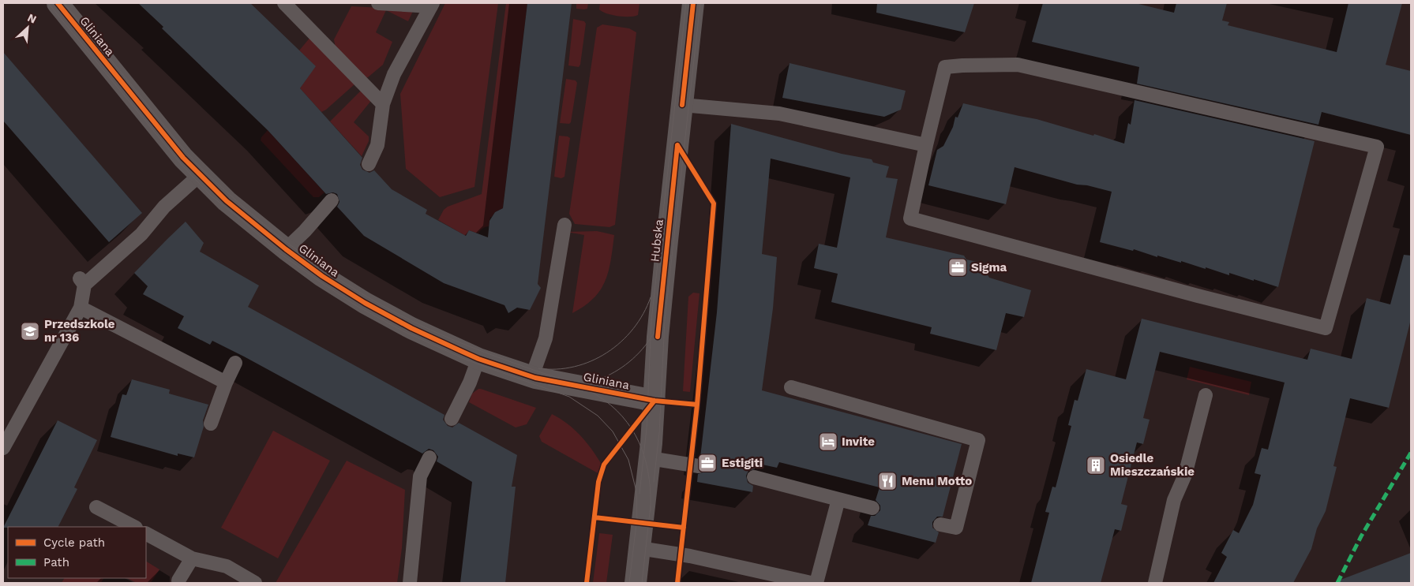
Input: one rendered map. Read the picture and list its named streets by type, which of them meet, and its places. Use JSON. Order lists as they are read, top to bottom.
{
  "streets": {
    "street": ["Gliniana", "Hubska"]
  },
  "crossings": [
    ["Gliniana", "Hubska"]
  ],
  "places": {
    "office": ["Sigma", "Estigiti"],
    "school or university": ["Przedszkole nr 136"],
    "hotel": ["Invite"],
    "building": ["Osiedle Mieszczańskie"],
    "restaurant": ["Menu Motto"]
  },
  "legend": ["Cycle path", "Path"],
  "north": "top right"
}
